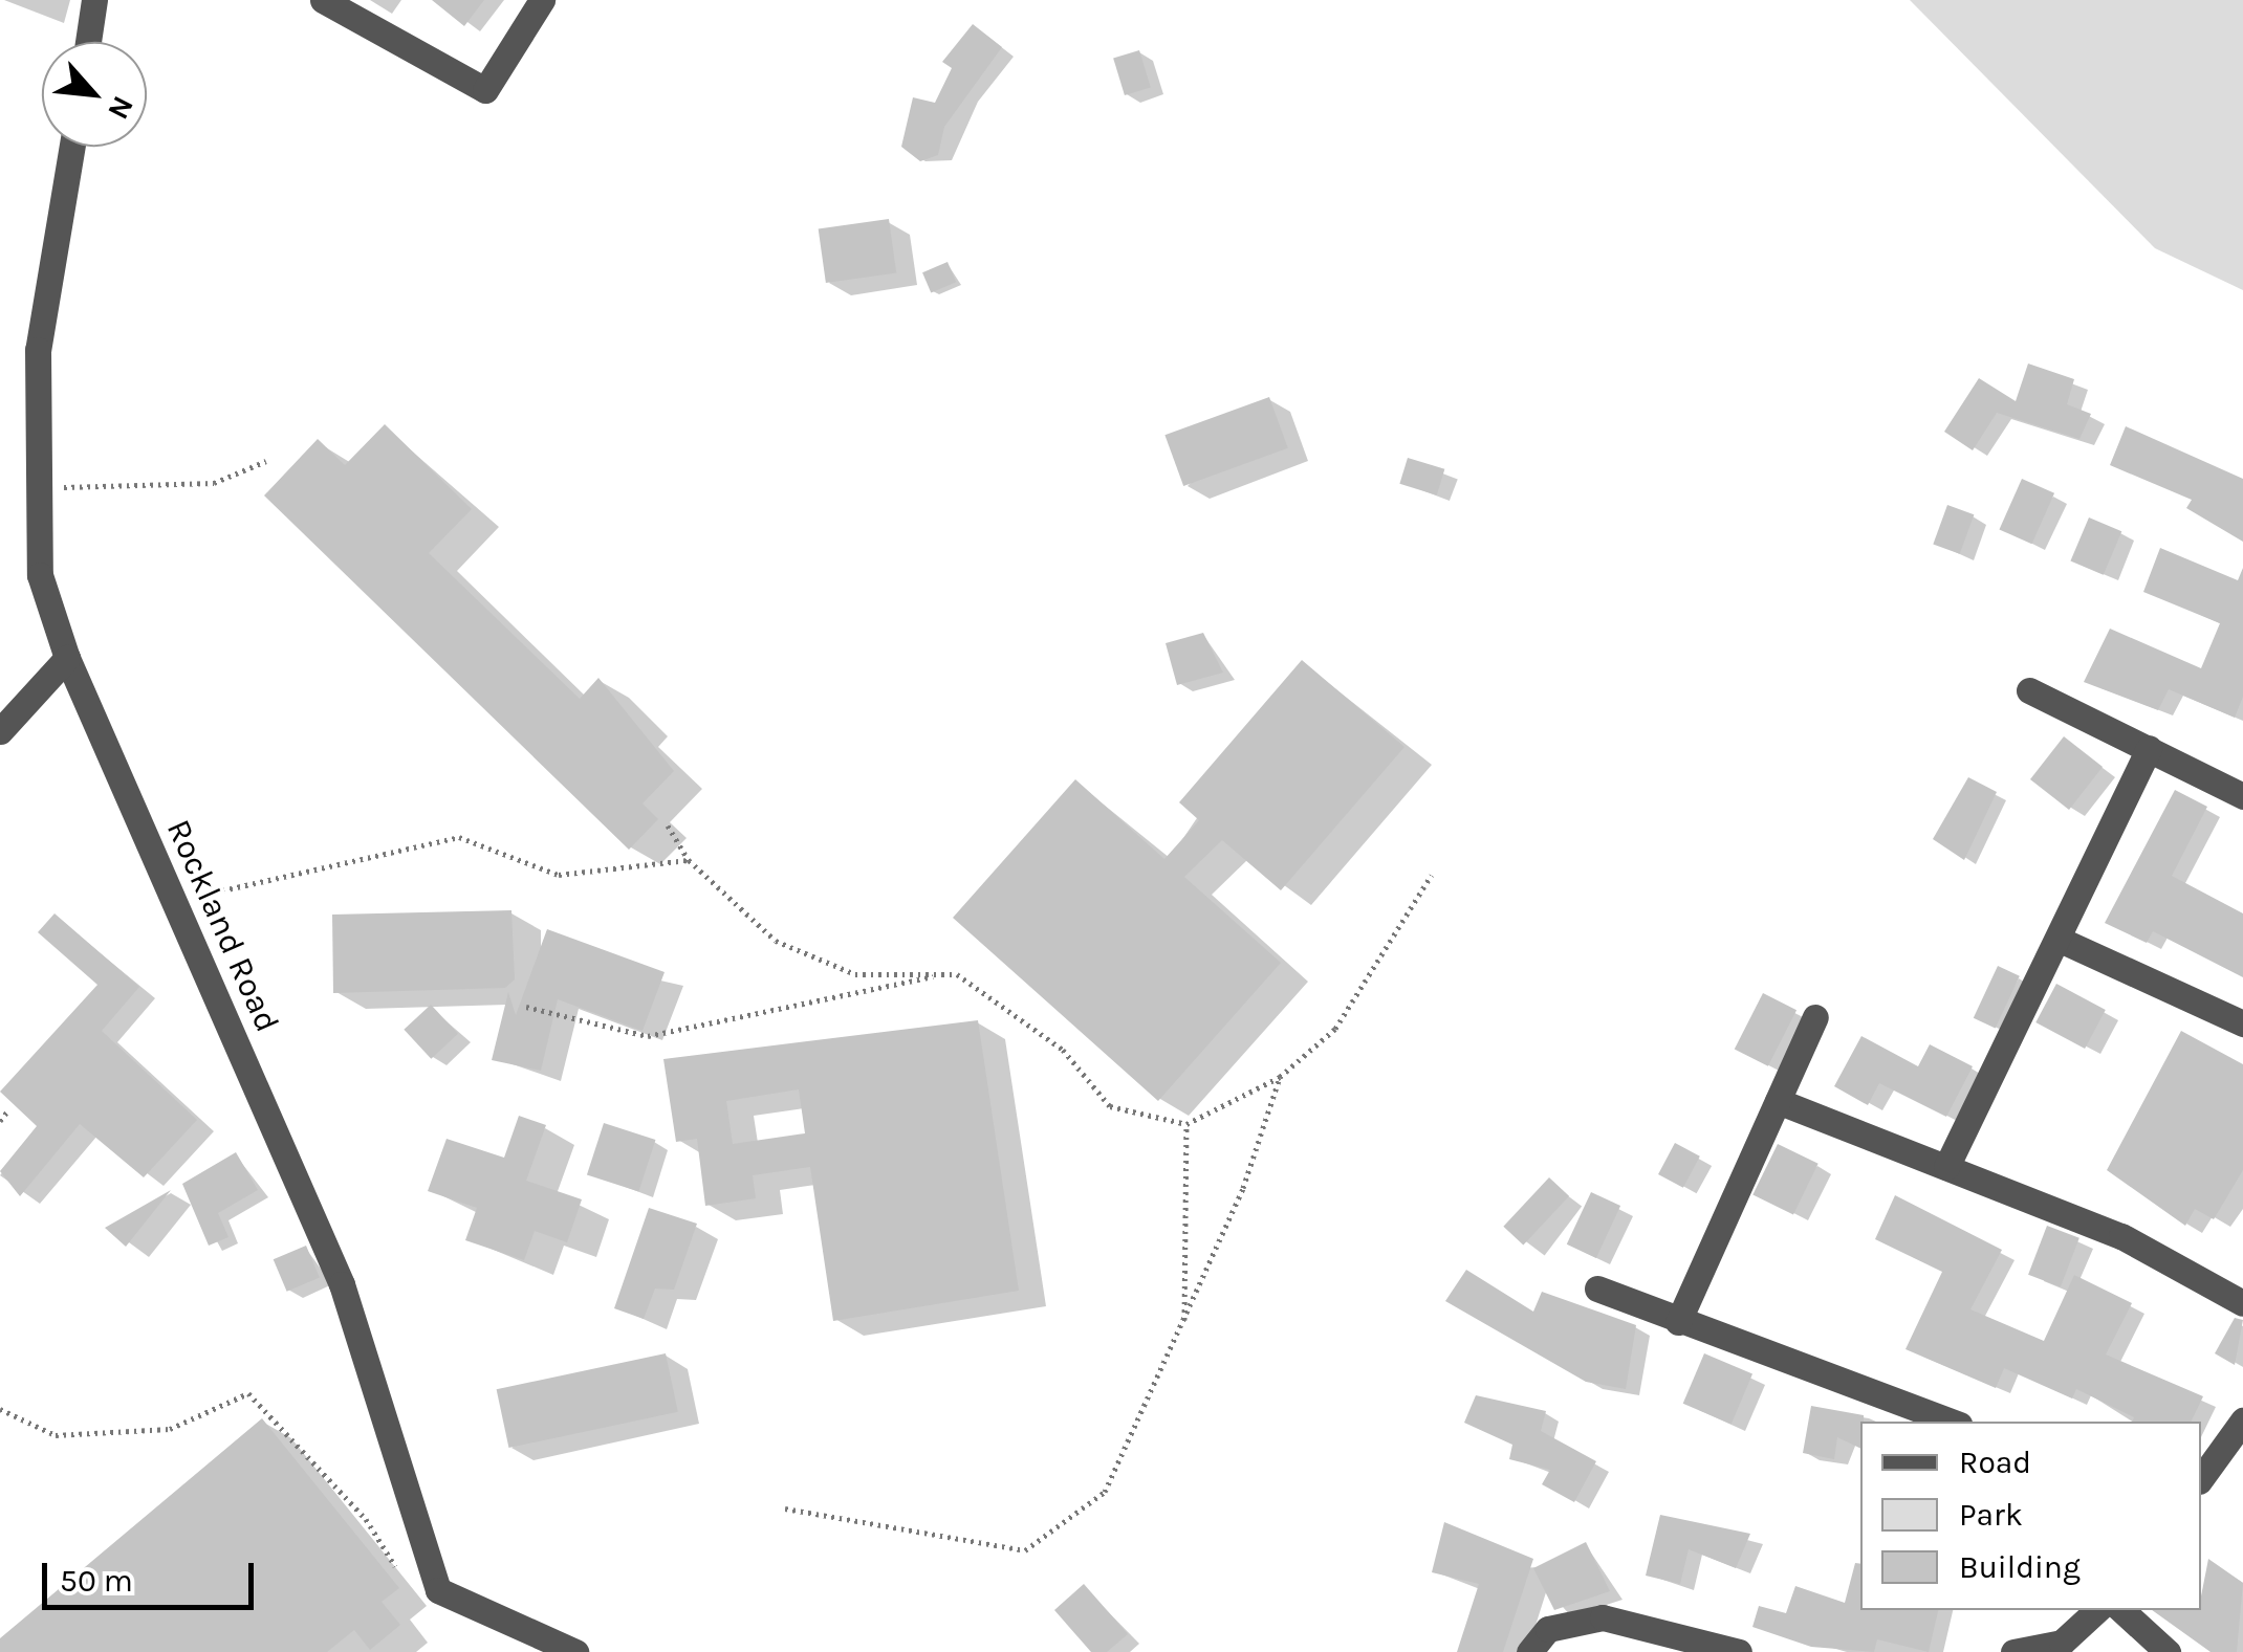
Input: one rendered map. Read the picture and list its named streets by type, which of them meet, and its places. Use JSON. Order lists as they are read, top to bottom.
{
  "streets": {
    "street": ["Rockland Road"]
  },
  "legend": ["Road", "Park", "Building"],
  "scale_bar": "50 m",
  "north": "bottom right"
}
